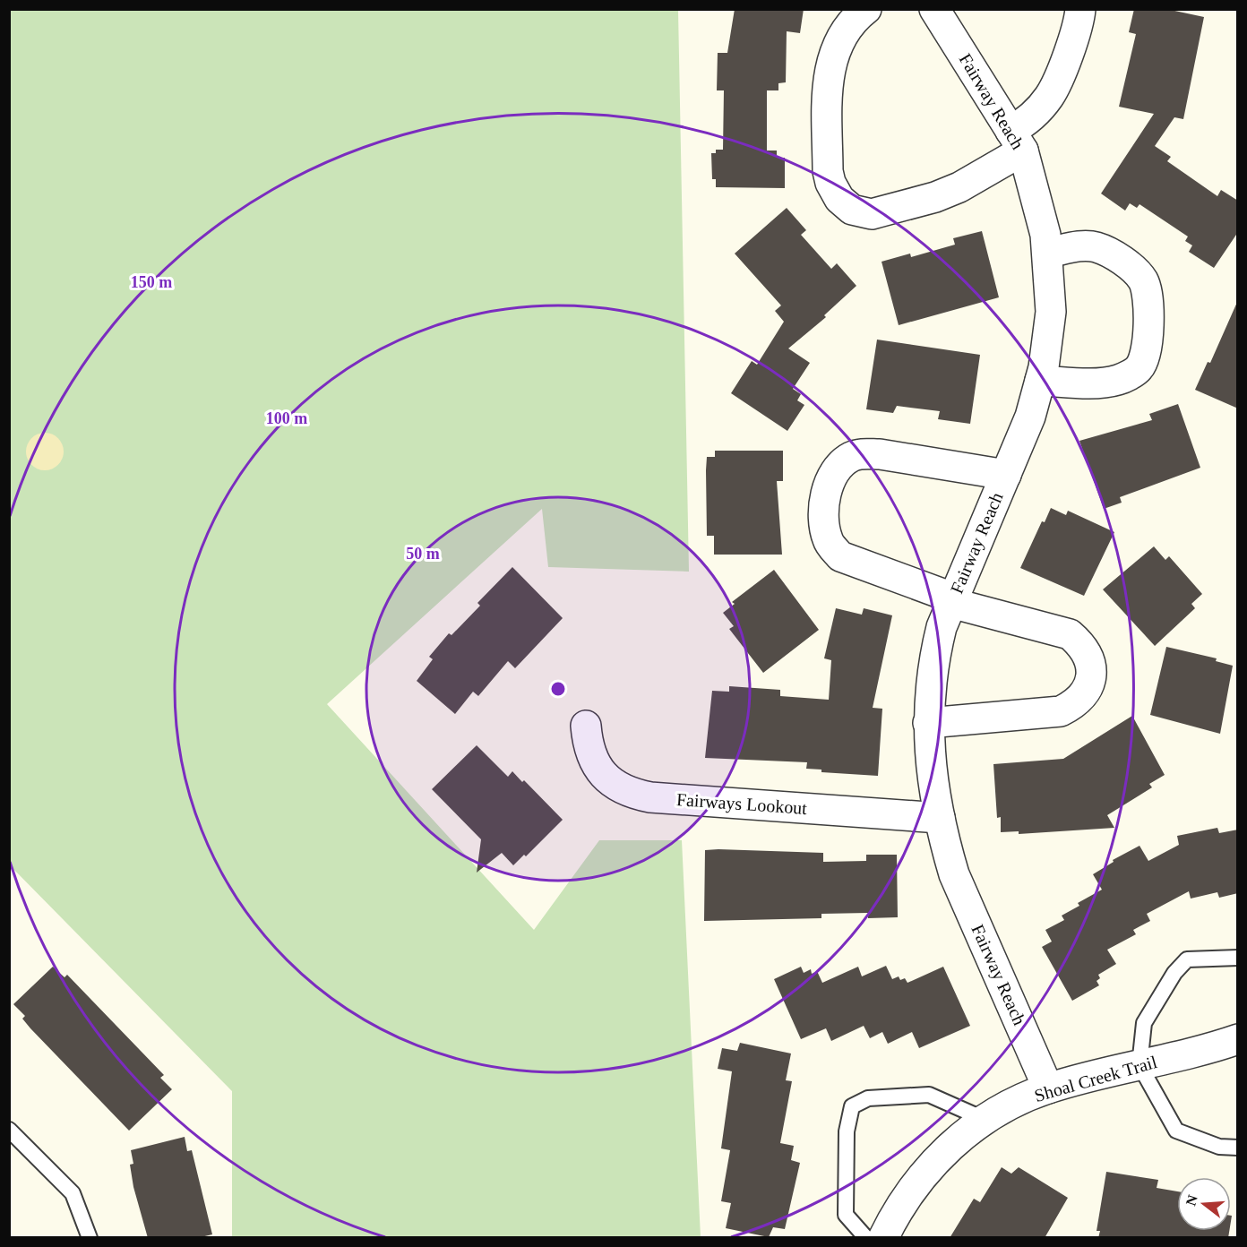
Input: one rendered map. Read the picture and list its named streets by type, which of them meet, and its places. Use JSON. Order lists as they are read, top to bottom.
{
  "streets": {
    "street": ["Fairway Reach", "Fairways Lookout", "Shoal Creek Trail"]
  },
  "crossings": [
    ["Fairway Reach", "Fairways Lookout"],
    ["Fairway Reach", "Shoal Creek Trail"]
  ],
  "north": "left",
  "rings": ["150 m", "100 m", "50 m"]
}
